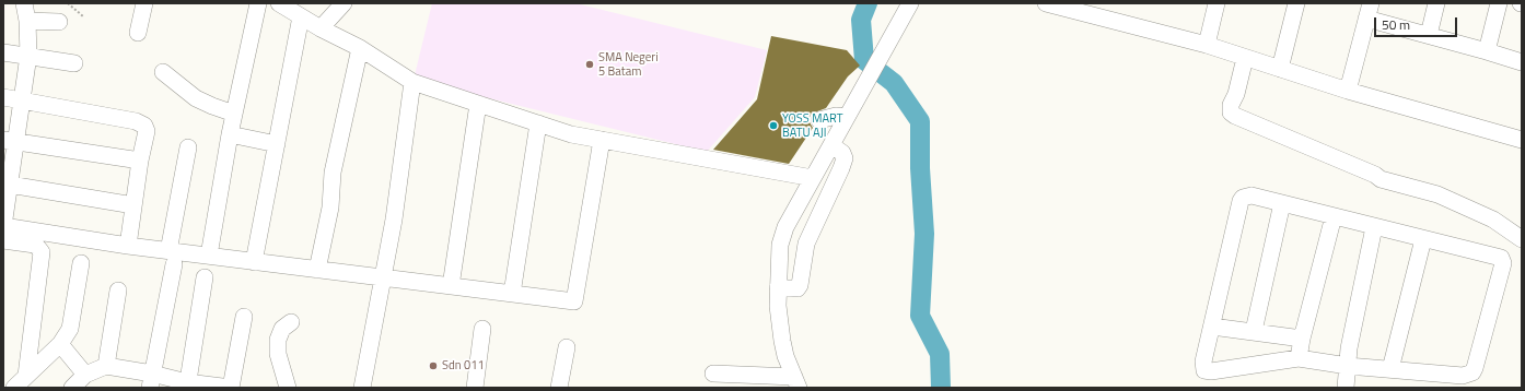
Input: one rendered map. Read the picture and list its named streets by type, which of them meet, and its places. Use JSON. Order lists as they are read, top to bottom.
{
  "places": ["SMA Negeri 5 Batam", "YOSS MART BATU AJI", "Sdn 011"],
  "scale_bar": "50 m"
}
